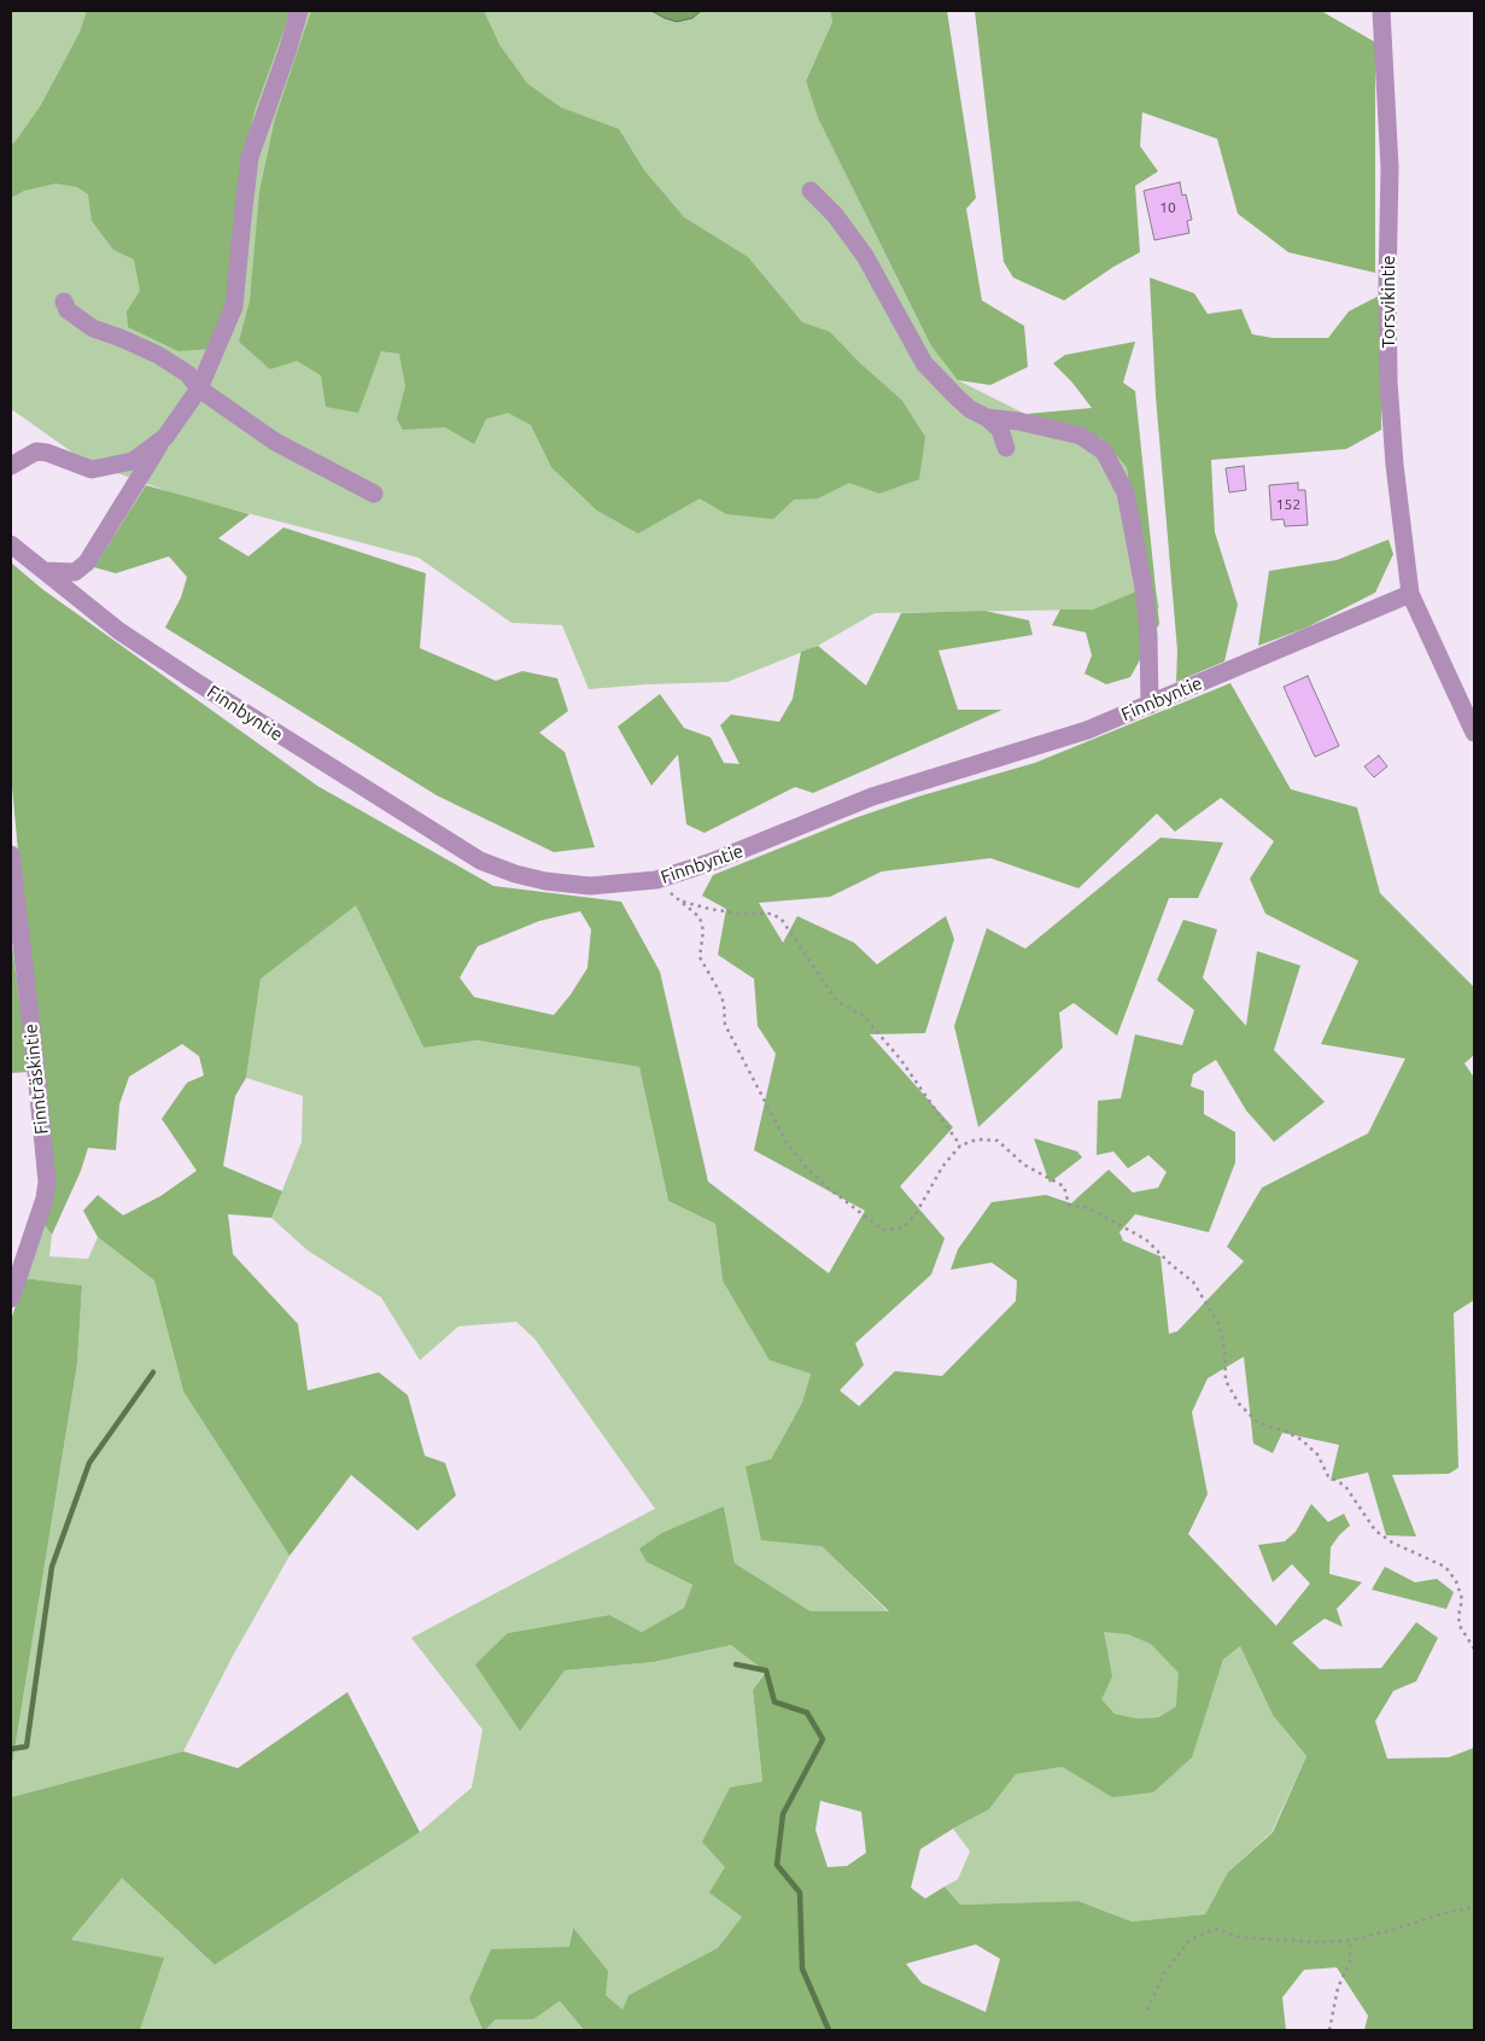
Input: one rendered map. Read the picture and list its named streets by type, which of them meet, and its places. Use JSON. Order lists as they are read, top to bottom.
{
  "streets": {
    "street": ["Torsvikintie", "Finnbyntie", "Finnträskintie"]
  },
  "crossings": [
    ["Torsvikintie", "Finnbyntie"]
  ],
  "house_numbers": ["10", "152"]
}
